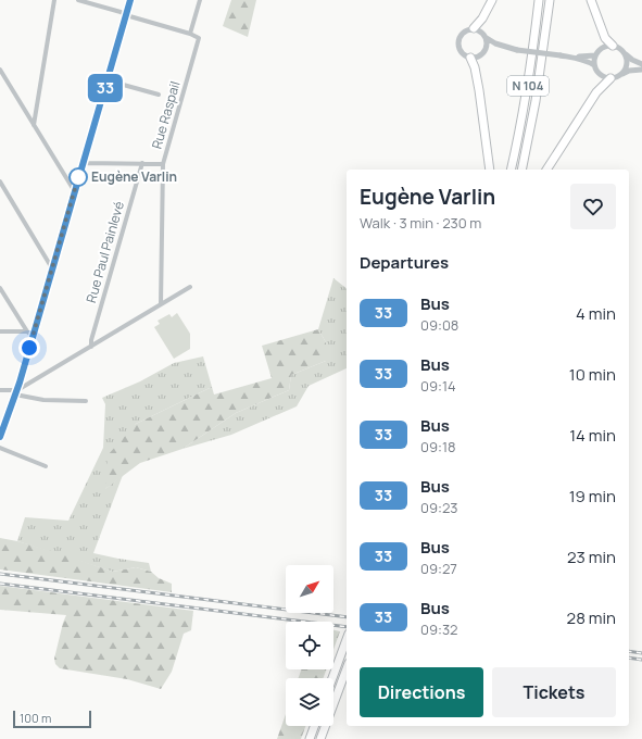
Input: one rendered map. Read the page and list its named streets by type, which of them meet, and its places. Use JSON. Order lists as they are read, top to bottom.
{
  "streets": {
    "highway": ["N 104"],
    "street": ["Rue Raspail", "Rue Paul Painlevé"]
  },
  "places": ["Eugène Varlin"],
  "lines": ["bus line 33"],
  "scale_bar": "100 m",
  "north": "top right",
  "page": {
    "on_map": "33",
    "heading": [
      ["Eugène Varlin", "Walk · 3 min · 230 m"],
      "Departures"
    ],
    "list": [
      {
        "mark": "33",
        "name": "Bus",
        "note": "09:08",
        "value": "4 min"
      },
      {
        "mark": "33",
        "name": "Bus",
        "note": "09:14",
        "value": "10 min"
      },
      {
        "mark": "33",
        "name": "Bus",
        "note": "09:18",
        "value": "14 min"
      },
      {
        "mark": "33",
        "name": "Bus",
        "note": "09:23",
        "value": "19 min"
      },
      {
        "mark": "33",
        "name": "Bus",
        "note": "09:27",
        "value": "23 min"
      },
      {
        "mark": "33",
        "name": "Bus",
        "note": "09:32",
        "value": "28 min"
      }
    ],
    "buttons": ["Directions", "Tickets"],
    "scale": "100 m"
  }
}
